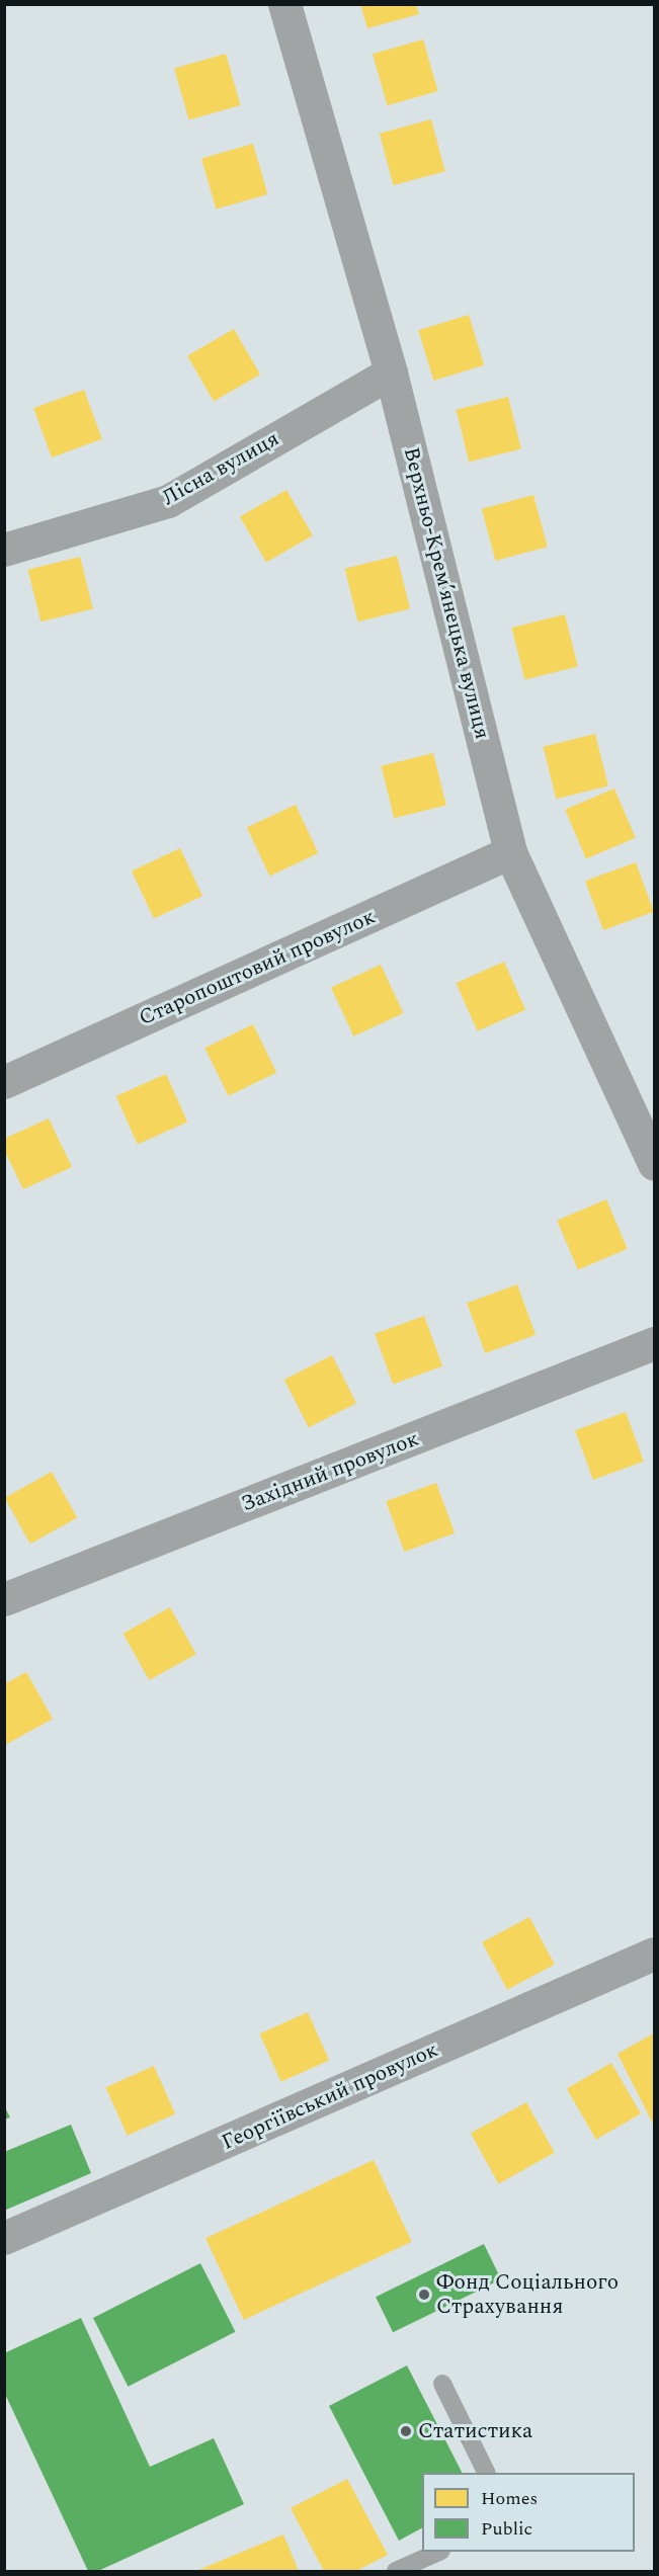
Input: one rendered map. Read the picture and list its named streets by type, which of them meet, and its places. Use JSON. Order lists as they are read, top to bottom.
{
  "streets": {
    "street": [
      "Лісна вулиця",
      "Верхньо-Крем’янецька вулиця",
      "Старопоштовий провулок",
      "Західний провулок",
      "Георгіївський провулок"
    ]
  },
  "crossings": [
    ["Лісна вулиця", "Верхньо-Крем’янецька вулиця"],
    ["Верхньо-Крем’янецька вулиця", "Старопоштовий провулок"]
  ],
  "places": ["Фонд Соцiального Страхування", "Статистика"],
  "legend": ["Homes", "Public"]
}
